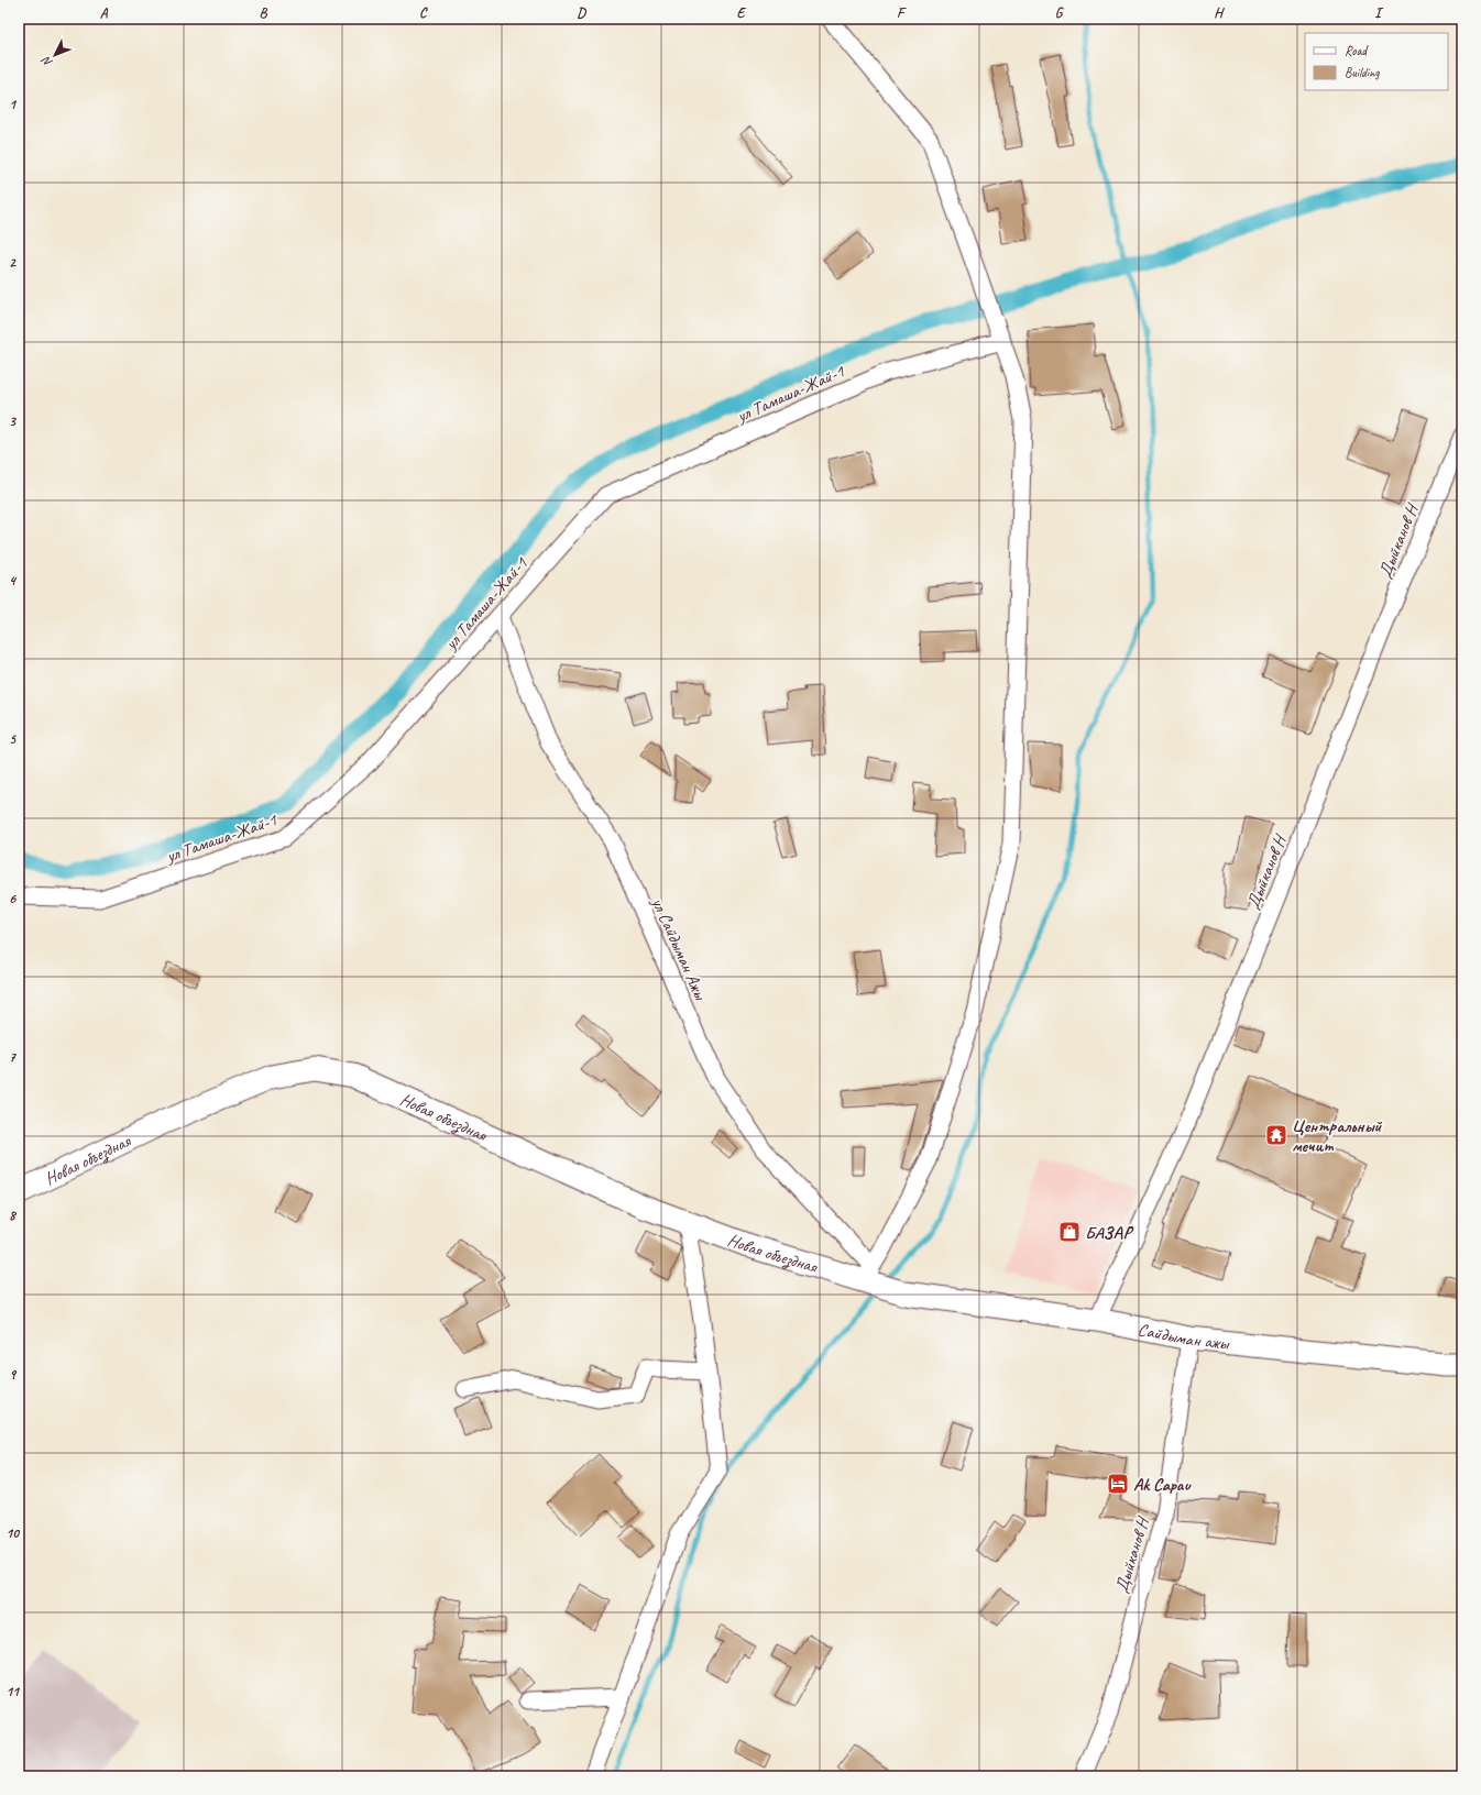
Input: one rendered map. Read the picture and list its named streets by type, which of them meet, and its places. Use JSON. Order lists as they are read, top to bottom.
{
  "streets": {
    "main road": ["Новая объездная", "Сайдыман ажы"],
    "street": ["ул Тамаша-Жай-1", "Дыйканов Н", "ул Сайдыман Ажы"]
  },
  "crossings": [
    ["ул Тамаша-Жай-1", "ул Сайдыман Ажы"],
    ["Дыйканов Н", "Сайдыман ажы"],
    ["ул Сайдыман Ажы", "Новая объездная"],
    ["Новая объездная", "Сайдыман ажы"]
  ],
  "places": {
    "temple": ["Центральный мечит"],
    "shop": ["БАЗАР"],
    "hotel": ["Ak Capau"]
  },
  "legend": ["Road", "Building"],
  "north": "bottom left",
  "grid": {
    "columns": [
      "A",
      "B",
      "C",
      "D",
      "E",
      "F",
      "G",
      "H",
      "I"
    ],
    "rows": [
      "1",
      "2",
      "3",
      "4",
      "5",
      "6",
      "7",
      "8",
      "9",
      "10",
      "11"
    ]
  }
}
